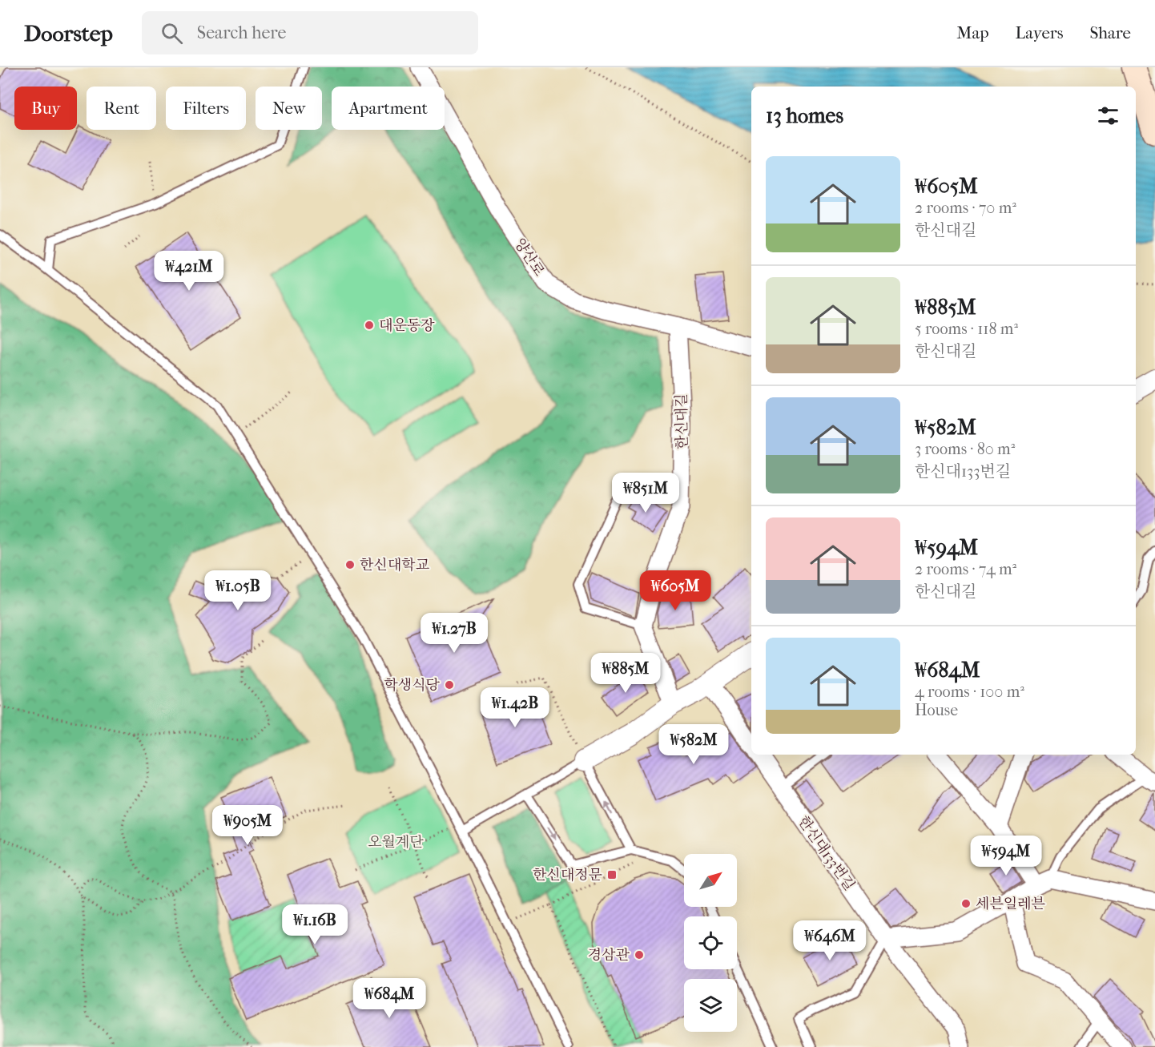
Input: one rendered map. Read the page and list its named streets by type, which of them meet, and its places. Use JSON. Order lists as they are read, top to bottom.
{
  "streets": {
    "street": ["양산로", "한신대길", "한신대133번길"]
  },
  "crossings": [
    ["양산로", "한신대길"]
  ],
  "parks": ["오월계단"],
  "places": {
    "other": [
      "대운동장",
      "한신대학교",
      "학생식당",
      "세븐일레븐",
      "경삼관"
    ],
    "transit": ["한신대정문"]
  },
  "north": "top right",
  "page": {
    "header": "Doorstep",
    "search": "Search here",
    "nav": ["Map", "Layers", "Share"],
    "chip": [
      "Buy",
      "Rent",
      "Filters",
      "New",
      "Apartment"
    ],
    "heading": "13 homes",
    "list": [
      {
        "name": "₩605M",
        "note": "2 rooms · 70 m² · 한신대길"
      },
      {
        "name": "₩885M",
        "note": "5 rooms · 118 m² · 한신대길"
      },
      {
        "name": "₩582M",
        "note": "3 rooms · 80 m² · 한신대133번길"
      },
      {
        "name": "₩594M",
        "note": "2 rooms · 74 m² · 한신대길"
      },
      {
        "name": "₩684M",
        "note": "4 rooms · 100 m² · House"
      }
    ],
    "price": [
      "₩421M",
      "₩851M",
      "₩1.05B",
      "₩605M",
      "₩1.27B",
      "₩885M",
      "₩1.42B",
      "₩582M",
      "₩905M",
      "₩594M",
      "₩1.16B",
      "₩646M",
      "₩684M"
    ]
  }
}
